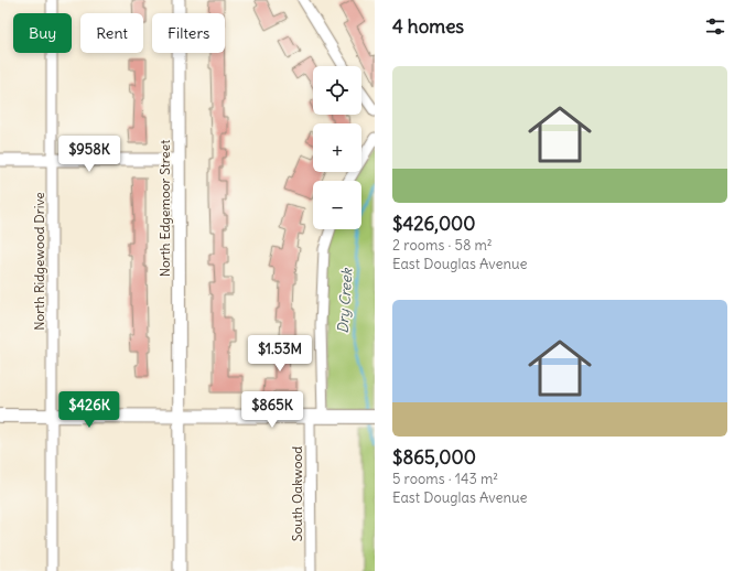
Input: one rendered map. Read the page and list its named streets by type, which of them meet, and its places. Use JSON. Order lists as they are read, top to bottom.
{
  "streets": {
    "street": ["North Edgemoor Street", "North Ridgewood Drive", "South Oakwood"]
  },
  "water": ["Dry Creek"],
  "page": {
    "heading": "4 homes",
    "chip": ["Buy", "Rent", "Filters"],
    "list": [
      {
        "name": "$426,000",
        "note": "2 rooms · 58 m² · East Douglas Avenue"
      },
      {
        "name": "$865,000",
        "note": "5 rooms · 143 m² · East Douglas Avenue"
      }
    ],
    "map_buttons": ["+", "−"],
    "price": [
      "$958K",
      "$1.53M",
      "$426K",
      "$865K"
    ]
  }
}
